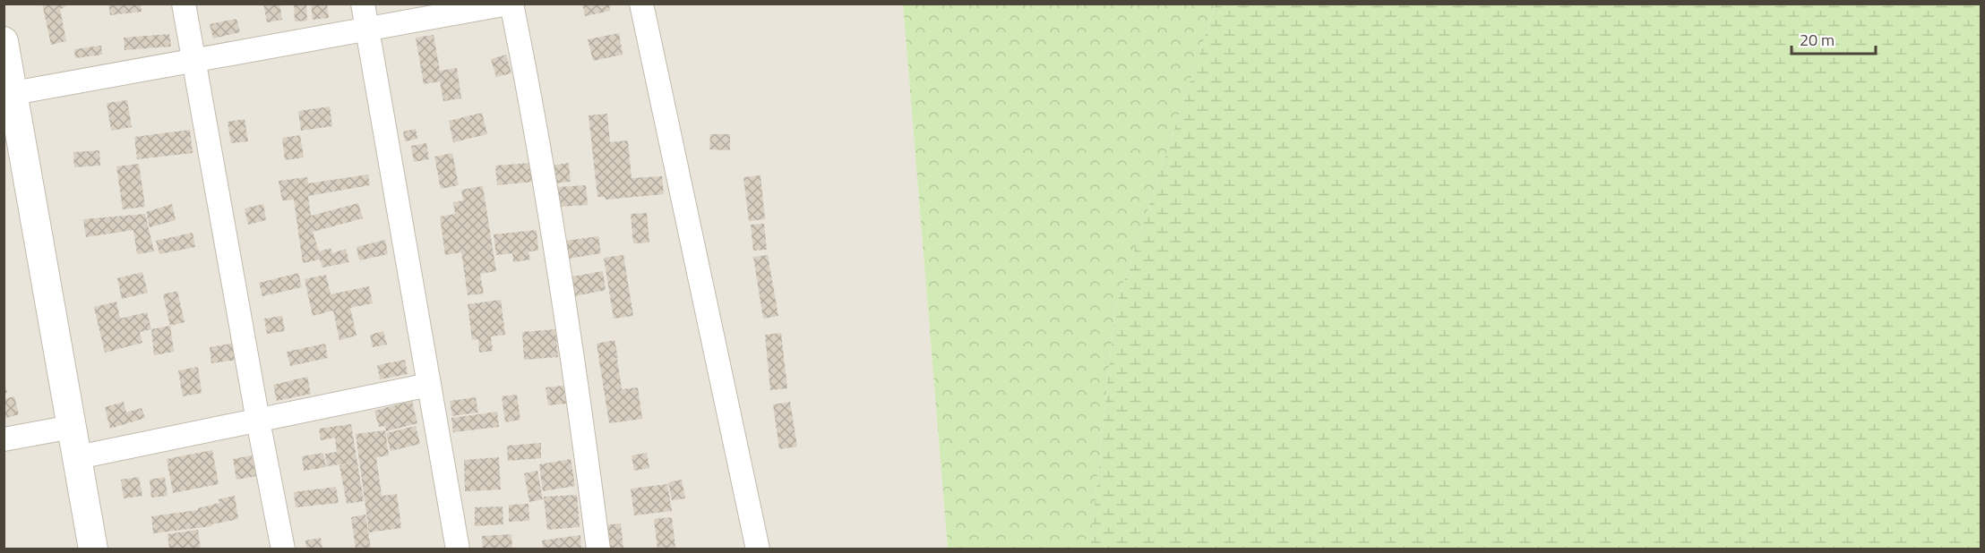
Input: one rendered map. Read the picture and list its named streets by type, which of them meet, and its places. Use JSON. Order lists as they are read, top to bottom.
{
  "scale_bar": "20 m"
}
